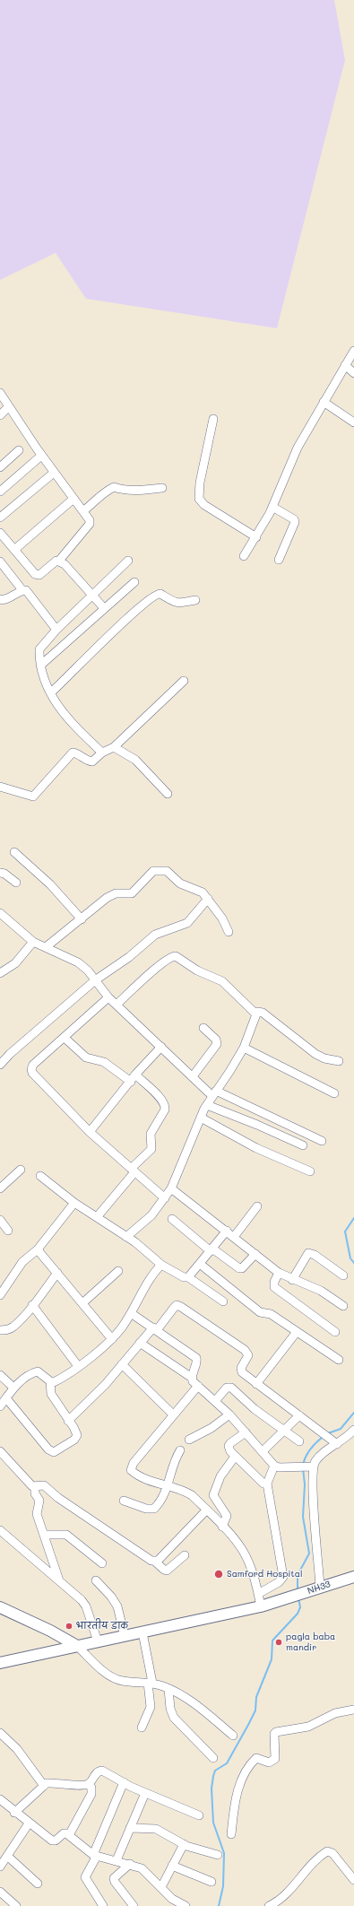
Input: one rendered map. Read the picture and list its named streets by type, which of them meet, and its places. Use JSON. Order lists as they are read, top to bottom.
{
  "streets": {
    "main road": ["NH33"]
  },
  "places": ["Samford Hospital", "भारतीय डाक", "pagla baba mandir"]
}
